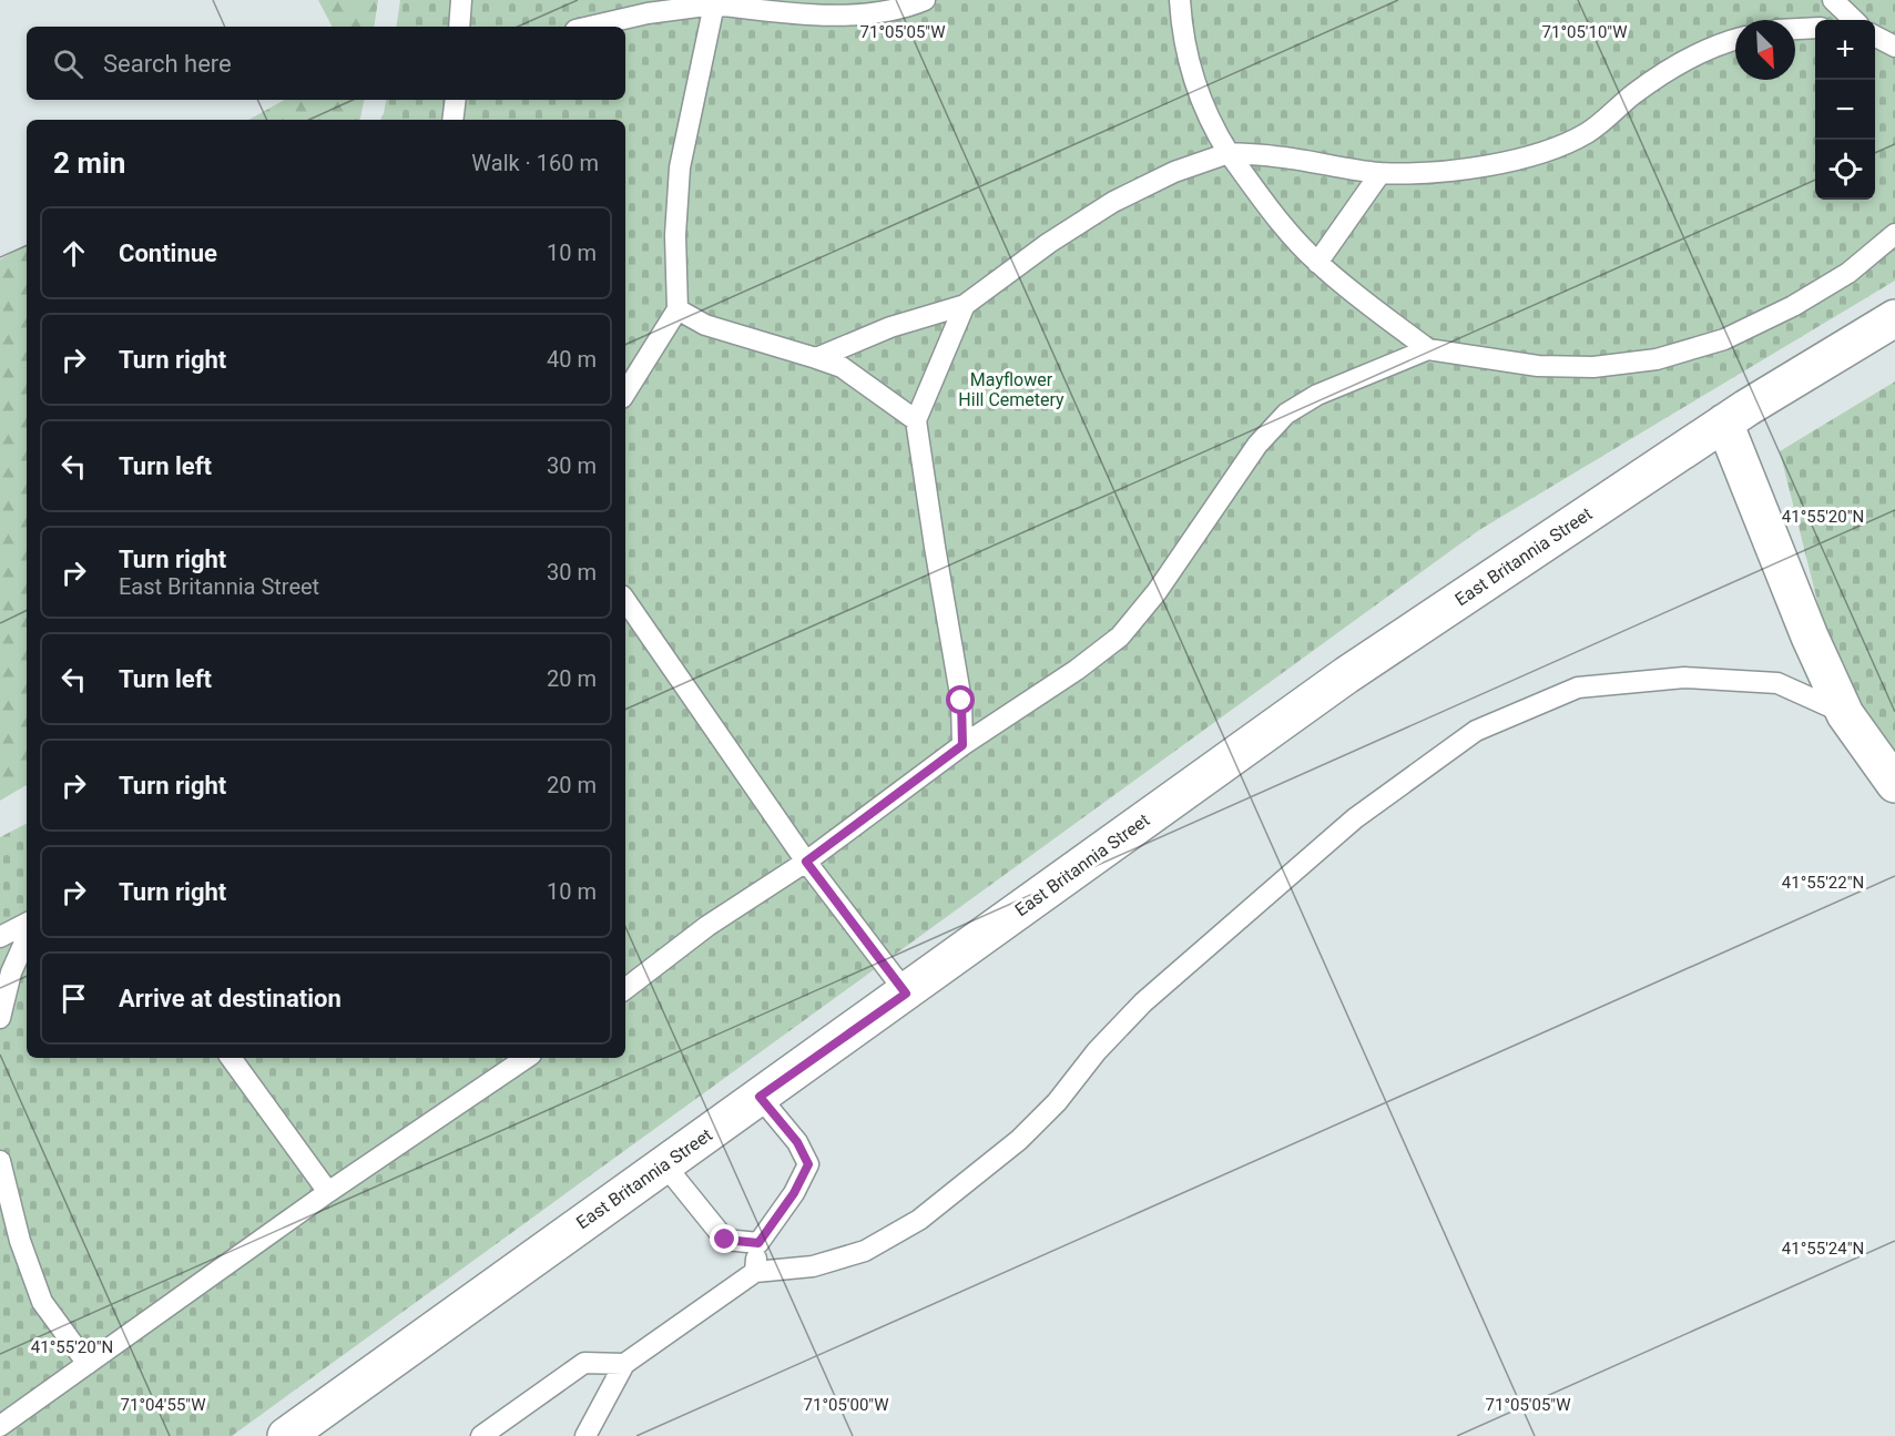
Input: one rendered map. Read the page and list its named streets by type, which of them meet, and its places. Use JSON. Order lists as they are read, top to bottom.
{
  "streets": {
    "street": ["East Britannia Street"]
  },
  "parks": ["Mayflower Hill Cemetery"],
  "north": "bottom right",
  "page": {
    "map_buttons": ["+", "−"],
    "search": "Search here",
    "heading": ["2 min", "Walk · 160 m"],
    "list": [
      ["Continue", "10 m"],
      ["Turn right", "40 m"],
      ["Turn left", "30 m"],
      ["Turn right", "East Britannia Street", "30 m"],
      ["Turn left", "20 m"],
      ["Turn right", "20 m"],
      ["Turn right", "10 m"],
      "Arrive at destination"
    ]
  },
  "coordinates": [
    "71°05'05\"W",
    "71°05'10\"W",
    "41°55'20\"N",
    "41°55'22\"N",
    "41°55'24\"N",
    "71°04'55\"W",
    "71°05'00\"W"
  ]
}
